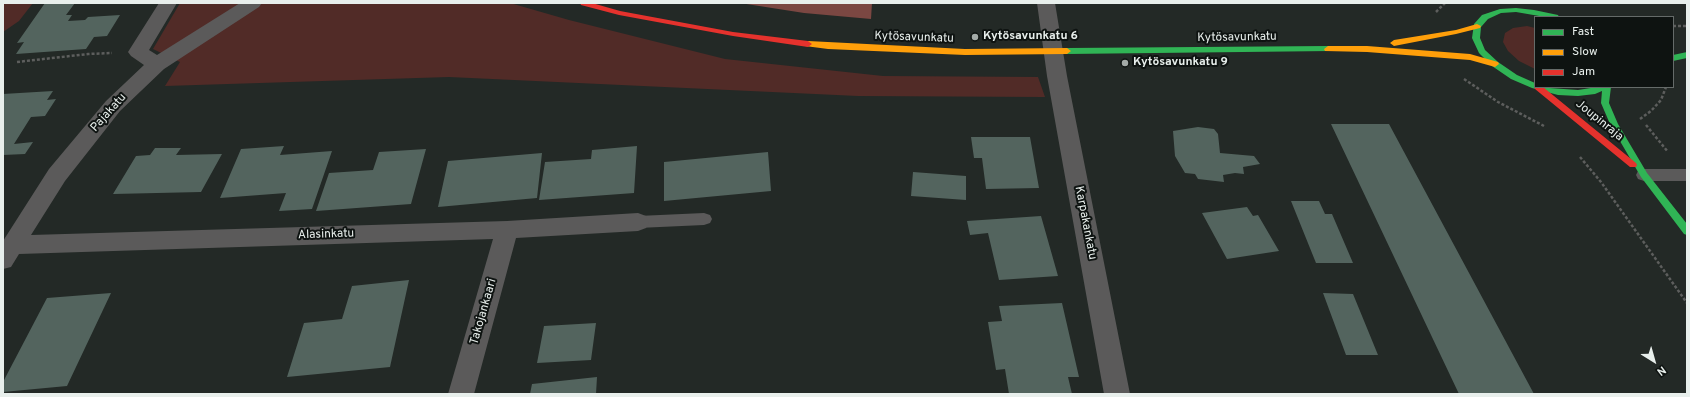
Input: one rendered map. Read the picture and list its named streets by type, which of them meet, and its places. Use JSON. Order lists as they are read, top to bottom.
{
  "streets": {
    "street": [
      "Kytösavunkatu",
      "Pajakatu",
      "Joupinraja",
      "Karpakankatu",
      "Alasinkatu",
      "Takojankaari"
    ]
  },
  "crossings": [
    ["Kytösavunkatu", "Karpakankatu"],
    ["Pajakatu", "Alasinkatu"],
    ["Alasinkatu", "Takojankaari"]
  ],
  "places": ["Kytösavunkatu 6", "Kytösavunkatu 9"],
  "legend": ["Fast", "Slow", "Jam"],
  "north": "bottom right"
}
